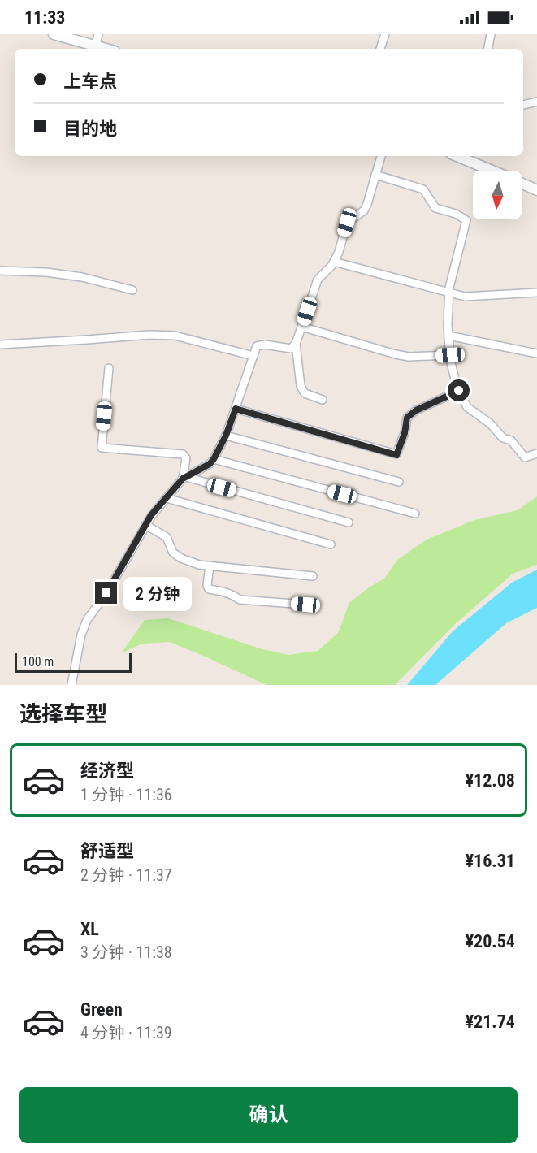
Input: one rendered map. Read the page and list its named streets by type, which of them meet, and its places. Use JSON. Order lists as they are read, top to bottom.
{
  "scale_bar": "100 m",
  "north": "bottom",
  "page": {
    "status": "11:33",
    "banner": ["上车点", "目的地"],
    "bubble": "2 分钟",
    "scale": "100 m",
    "heading": "选择车型",
    "list": [
      {
        "name": "经济型",
        "note": "1 分钟 · 11:36",
        "value": "¥12.08"
      },
      {
        "name": "舒适型",
        "note": "2 分钟 · 11:37",
        "value": "¥16.31"
      },
      {
        "name": "XL",
        "note": "3 分钟 · 11:38",
        "value": "¥20.54"
      },
      {
        "name": "Green",
        "note": "4 分钟 · 11:39",
        "value": "¥21.74"
      }
    ],
    "buttons": "确认"
  }
}
